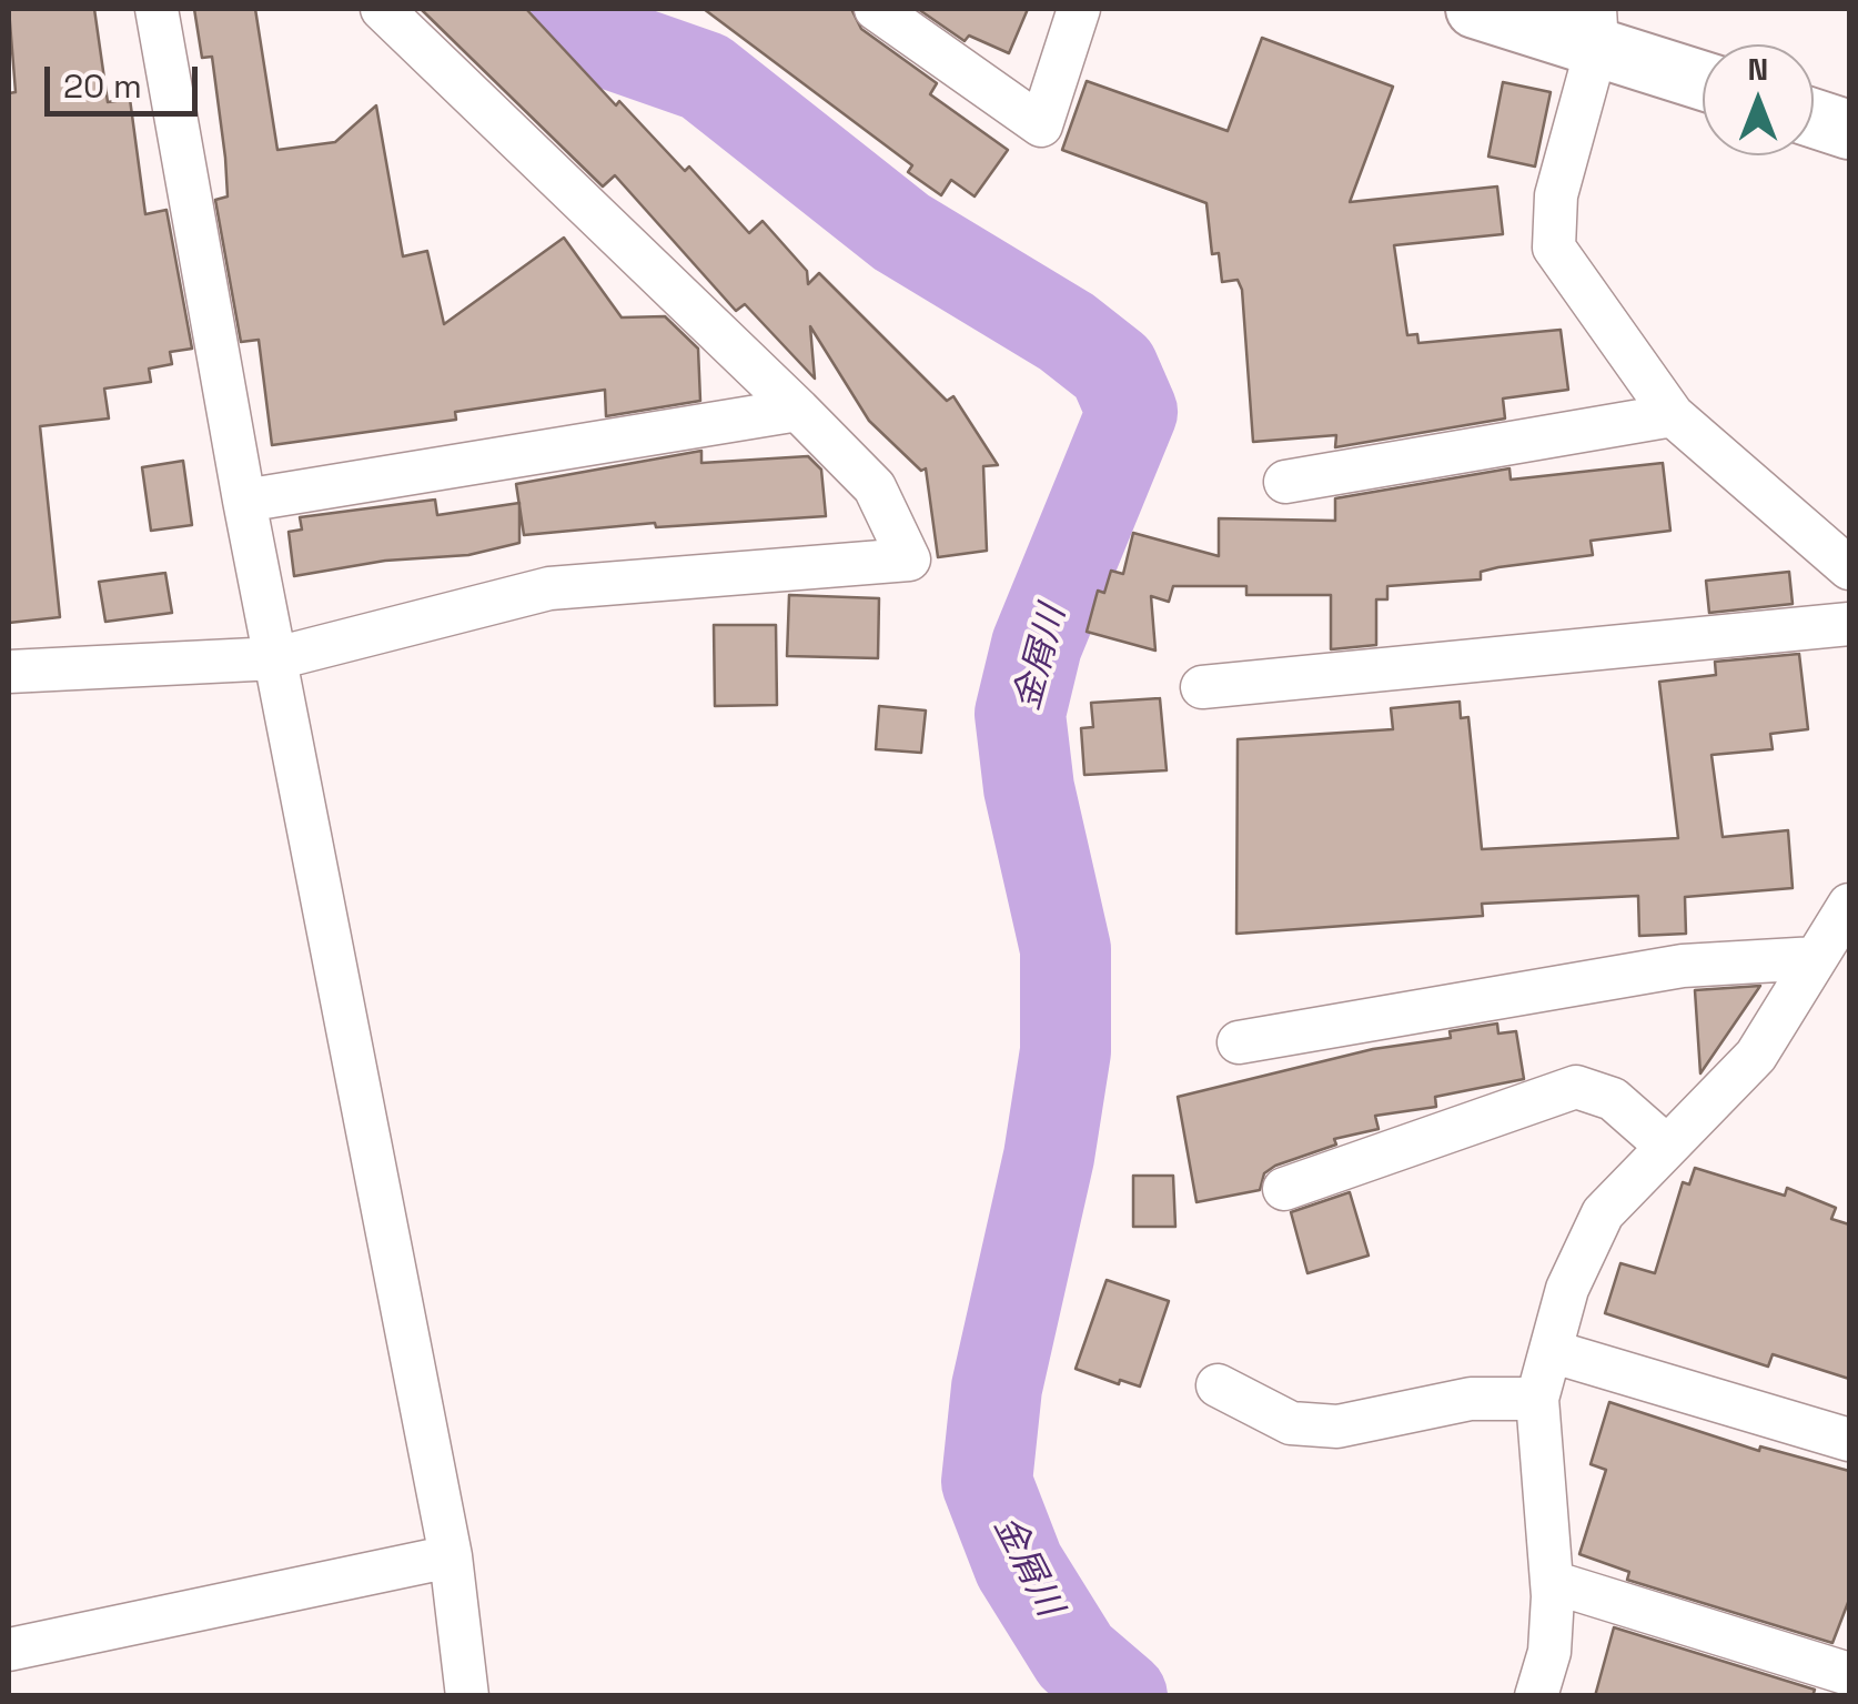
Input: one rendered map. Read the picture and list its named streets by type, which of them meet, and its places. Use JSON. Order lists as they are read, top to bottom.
{
  "water": ["金屑川"],
  "scale_bar": "20 m",
  "north": "top"
}
